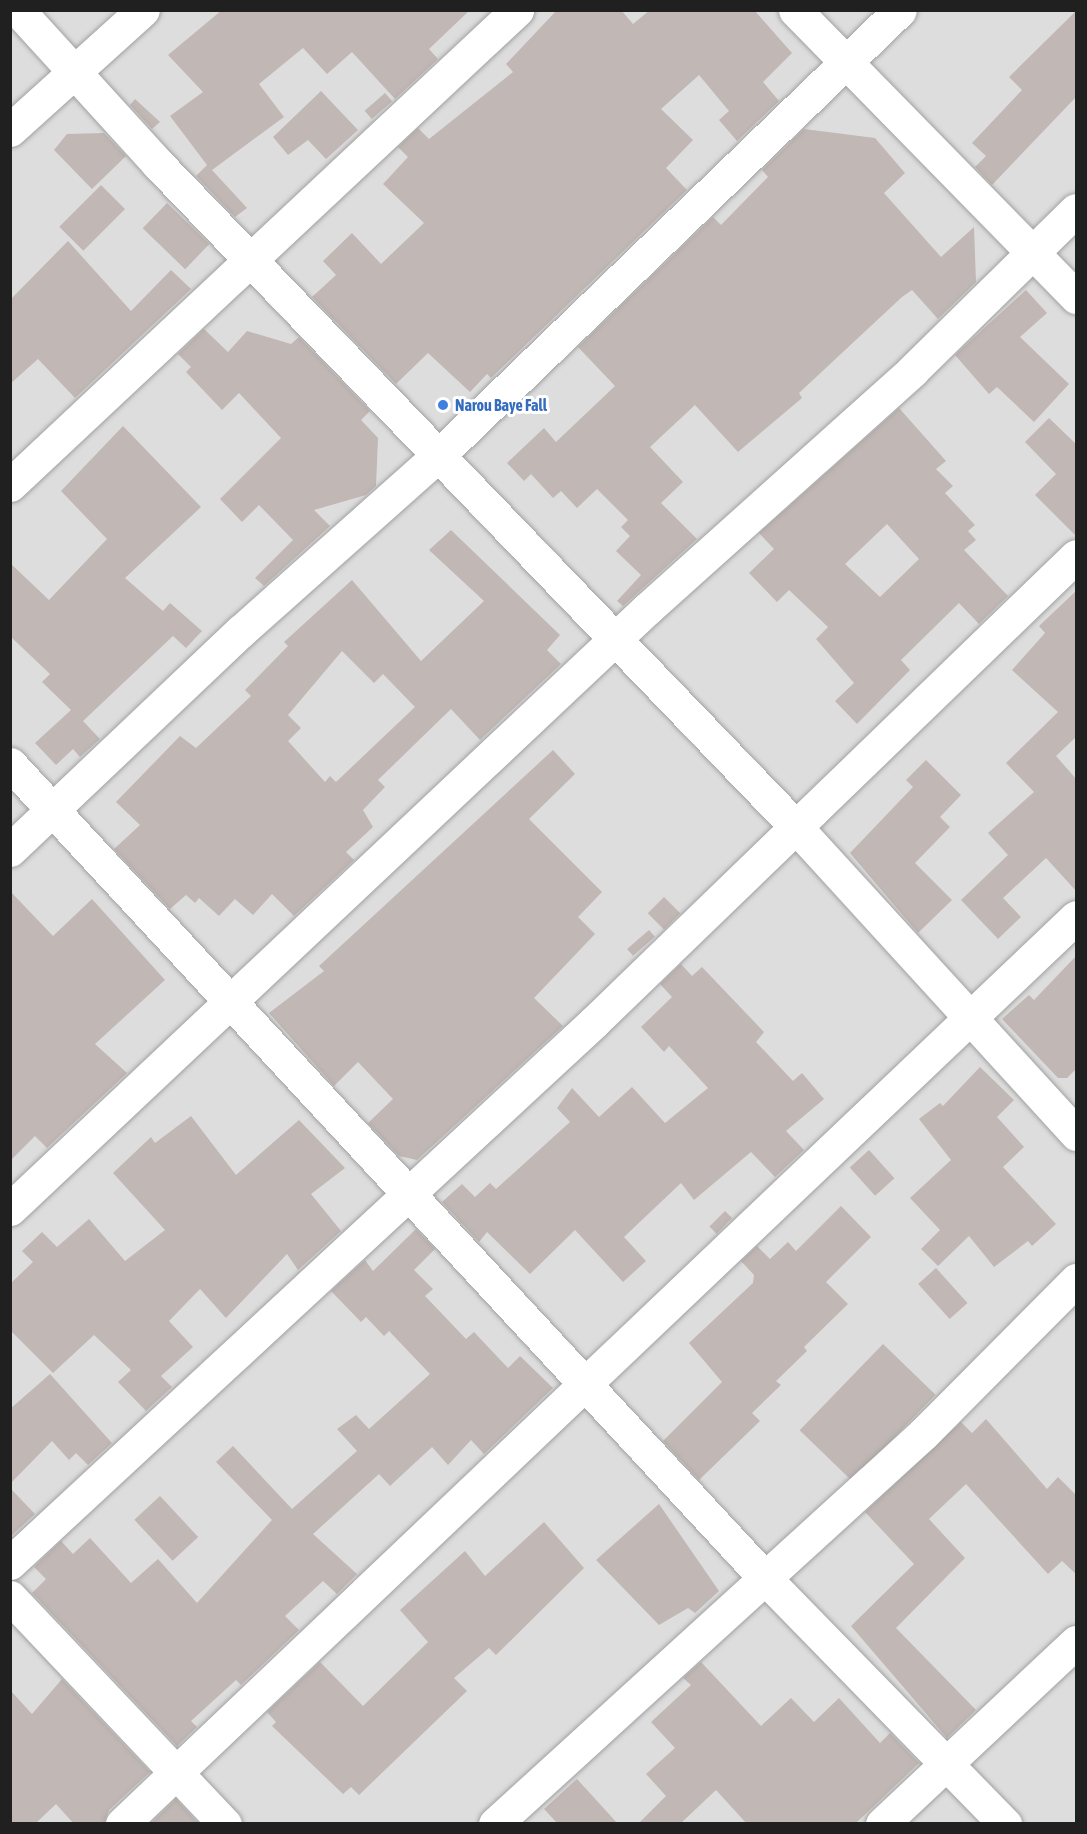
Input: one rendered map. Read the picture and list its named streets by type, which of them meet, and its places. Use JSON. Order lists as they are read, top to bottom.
{
  "places": ["Narou Baye Fall"]
}
